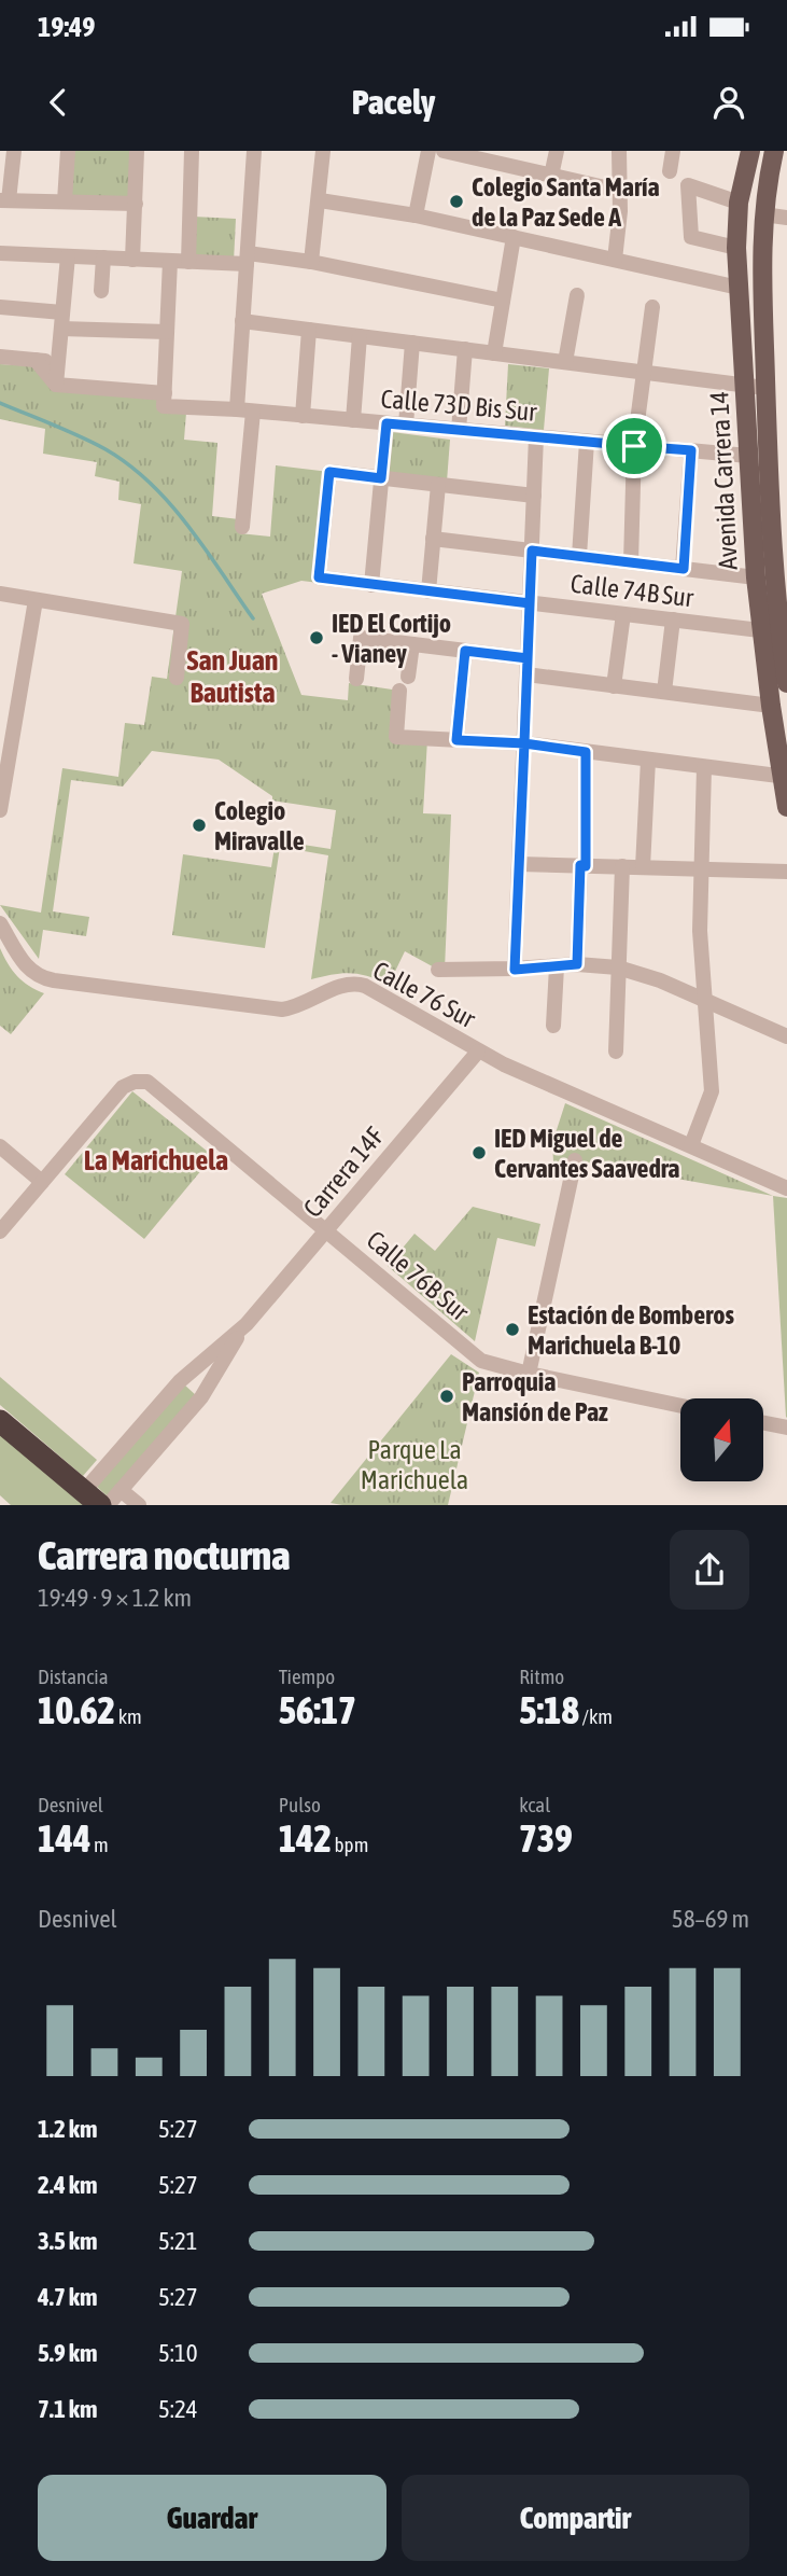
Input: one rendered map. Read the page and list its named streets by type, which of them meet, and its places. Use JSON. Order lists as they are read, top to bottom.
{
  "streets": {
    "main road": ["Avenida Carrera 14"],
    "street": [
      "Calle 73D Bis Sur",
      "Calle 74B Sur",
      "Calle 76 Sur",
      "Carrera 14F",
      "Calle 76B Sur"
    ]
  },
  "crossings": [
    ["Calle 73D Bis Sur", "Avenida Carrera 14"],
    ["Avenida Carrera 14", "Calle 74B Sur"],
    ["Calle 76 Sur", "Carrera 14F"],
    ["Carrera 14F", "Calle 76B Sur"]
  ],
  "districts": ["San Juan Bautista", "La Marichuela"],
  "parks": ["Parque La Marichuela"],
  "places": [
    "Colegio Santa María de la Paz Sede A",
    "IED El Cortijo - Vianey",
    "Colegio Miravalle",
    "IED Miguel de Cervantes Saavedra",
    "Estación de Bomberos Marichuela B-10",
    "Parroquia Mansión de Paz"
  ],
  "north": "top",
  "page": {
    "status": "19:49",
    "header": "Pacely",
    "heading": ["Carrera nocturna", "19:49 · 9 × 1.2 km"],
    "stats": [
      ["Distancia", "10.62 km"],
      ["Tiempo", "56:17"],
      ["Ritmo", "5:18 /km"],
      ["Desnivel", "144 m"],
      ["Pulso", "142 bpm"],
      ["kcal", "739"]
    ],
    "chart": ["Desnivel", "58–69 m"],
    "list": [
      {
        "name": "1.2 km",
        "note": "5:27"
      },
      {
        "name": "2.4 km",
        "note": "5:27"
      },
      {
        "name": "3.5 km",
        "note": "5:21"
      },
      {
        "name": "4.7 km",
        "note": "5:27"
      },
      {
        "name": "5.9 km",
        "note": "5:10"
      },
      {
        "name": "7.1 km",
        "note": "5:24"
      }
    ],
    "buttons": ["Guardar", "Compartir"]
  }
}
